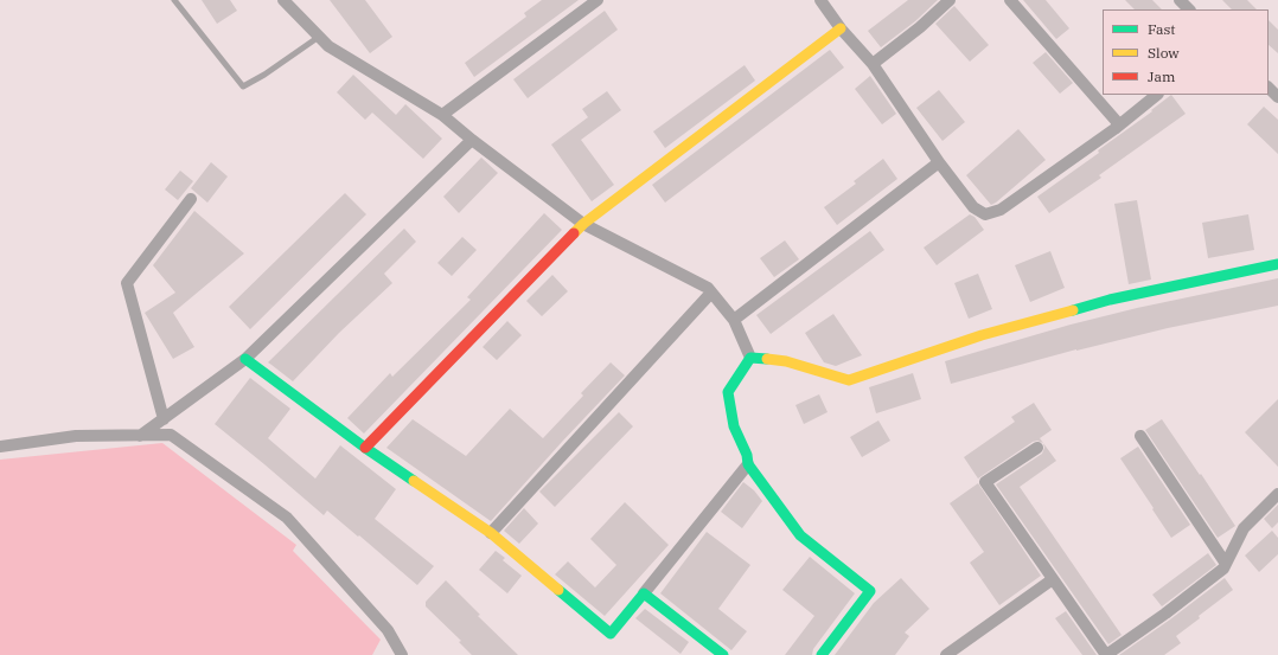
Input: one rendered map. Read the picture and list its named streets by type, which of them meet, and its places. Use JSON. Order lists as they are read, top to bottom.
{
  "legend": ["Fast", "Slow", "Jam"]
}
